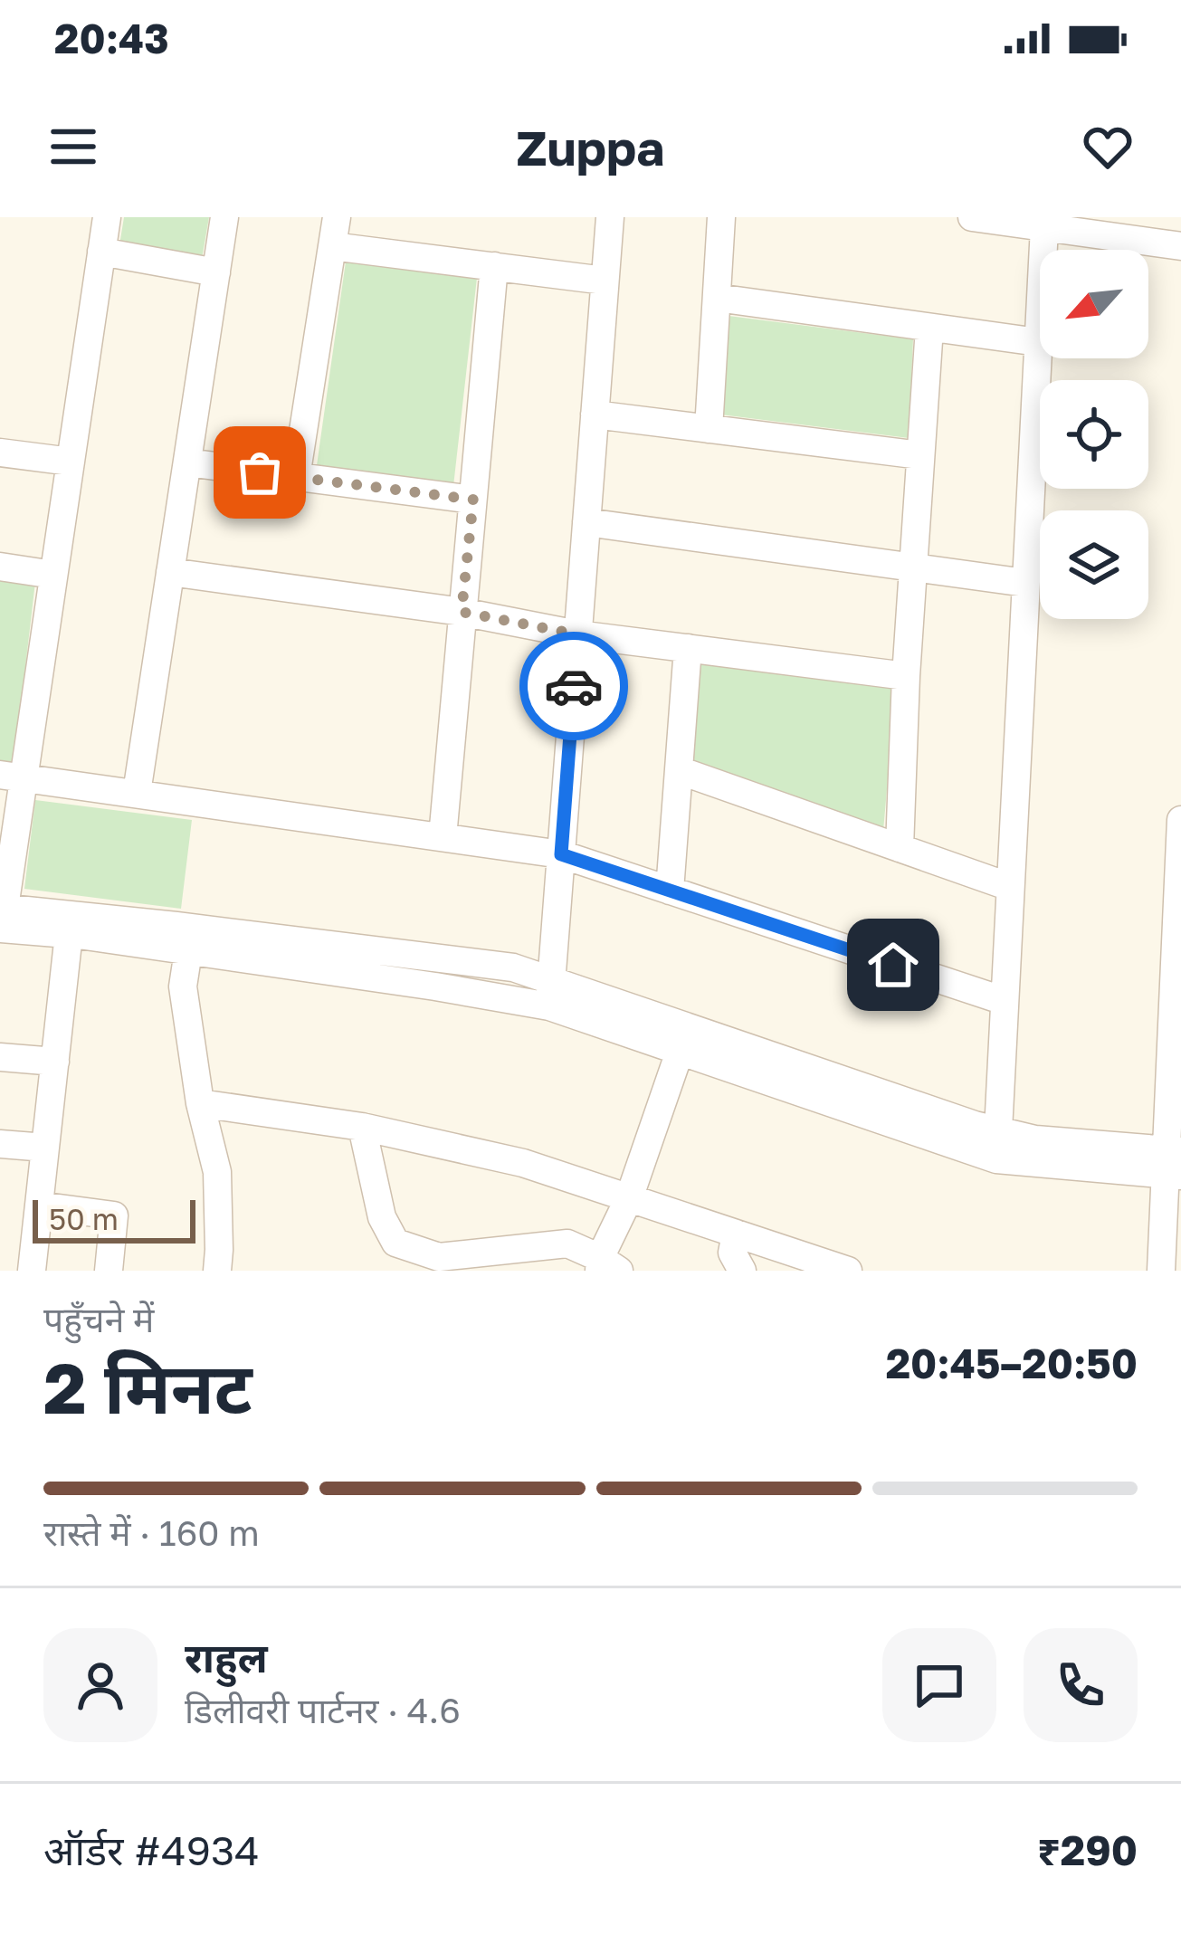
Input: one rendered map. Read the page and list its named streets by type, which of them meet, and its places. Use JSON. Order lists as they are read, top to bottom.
{
  "scale_bar": "50 m",
  "north": "bottom left",
  "page": {
    "status": "20:43",
    "header": "Zuppa",
    "scale": "50 m",
    "heading": ["2 मिनट", "पहुँचने में", "20:45–20:50"],
    "panel": [
      "राहुल",
      "डिलीवरी पार्टनर · 4.6",
      "ऑर्डर #4934",
      "₹290"
    ],
    "bar": "रास्ते में · 160 m"
  }
}
